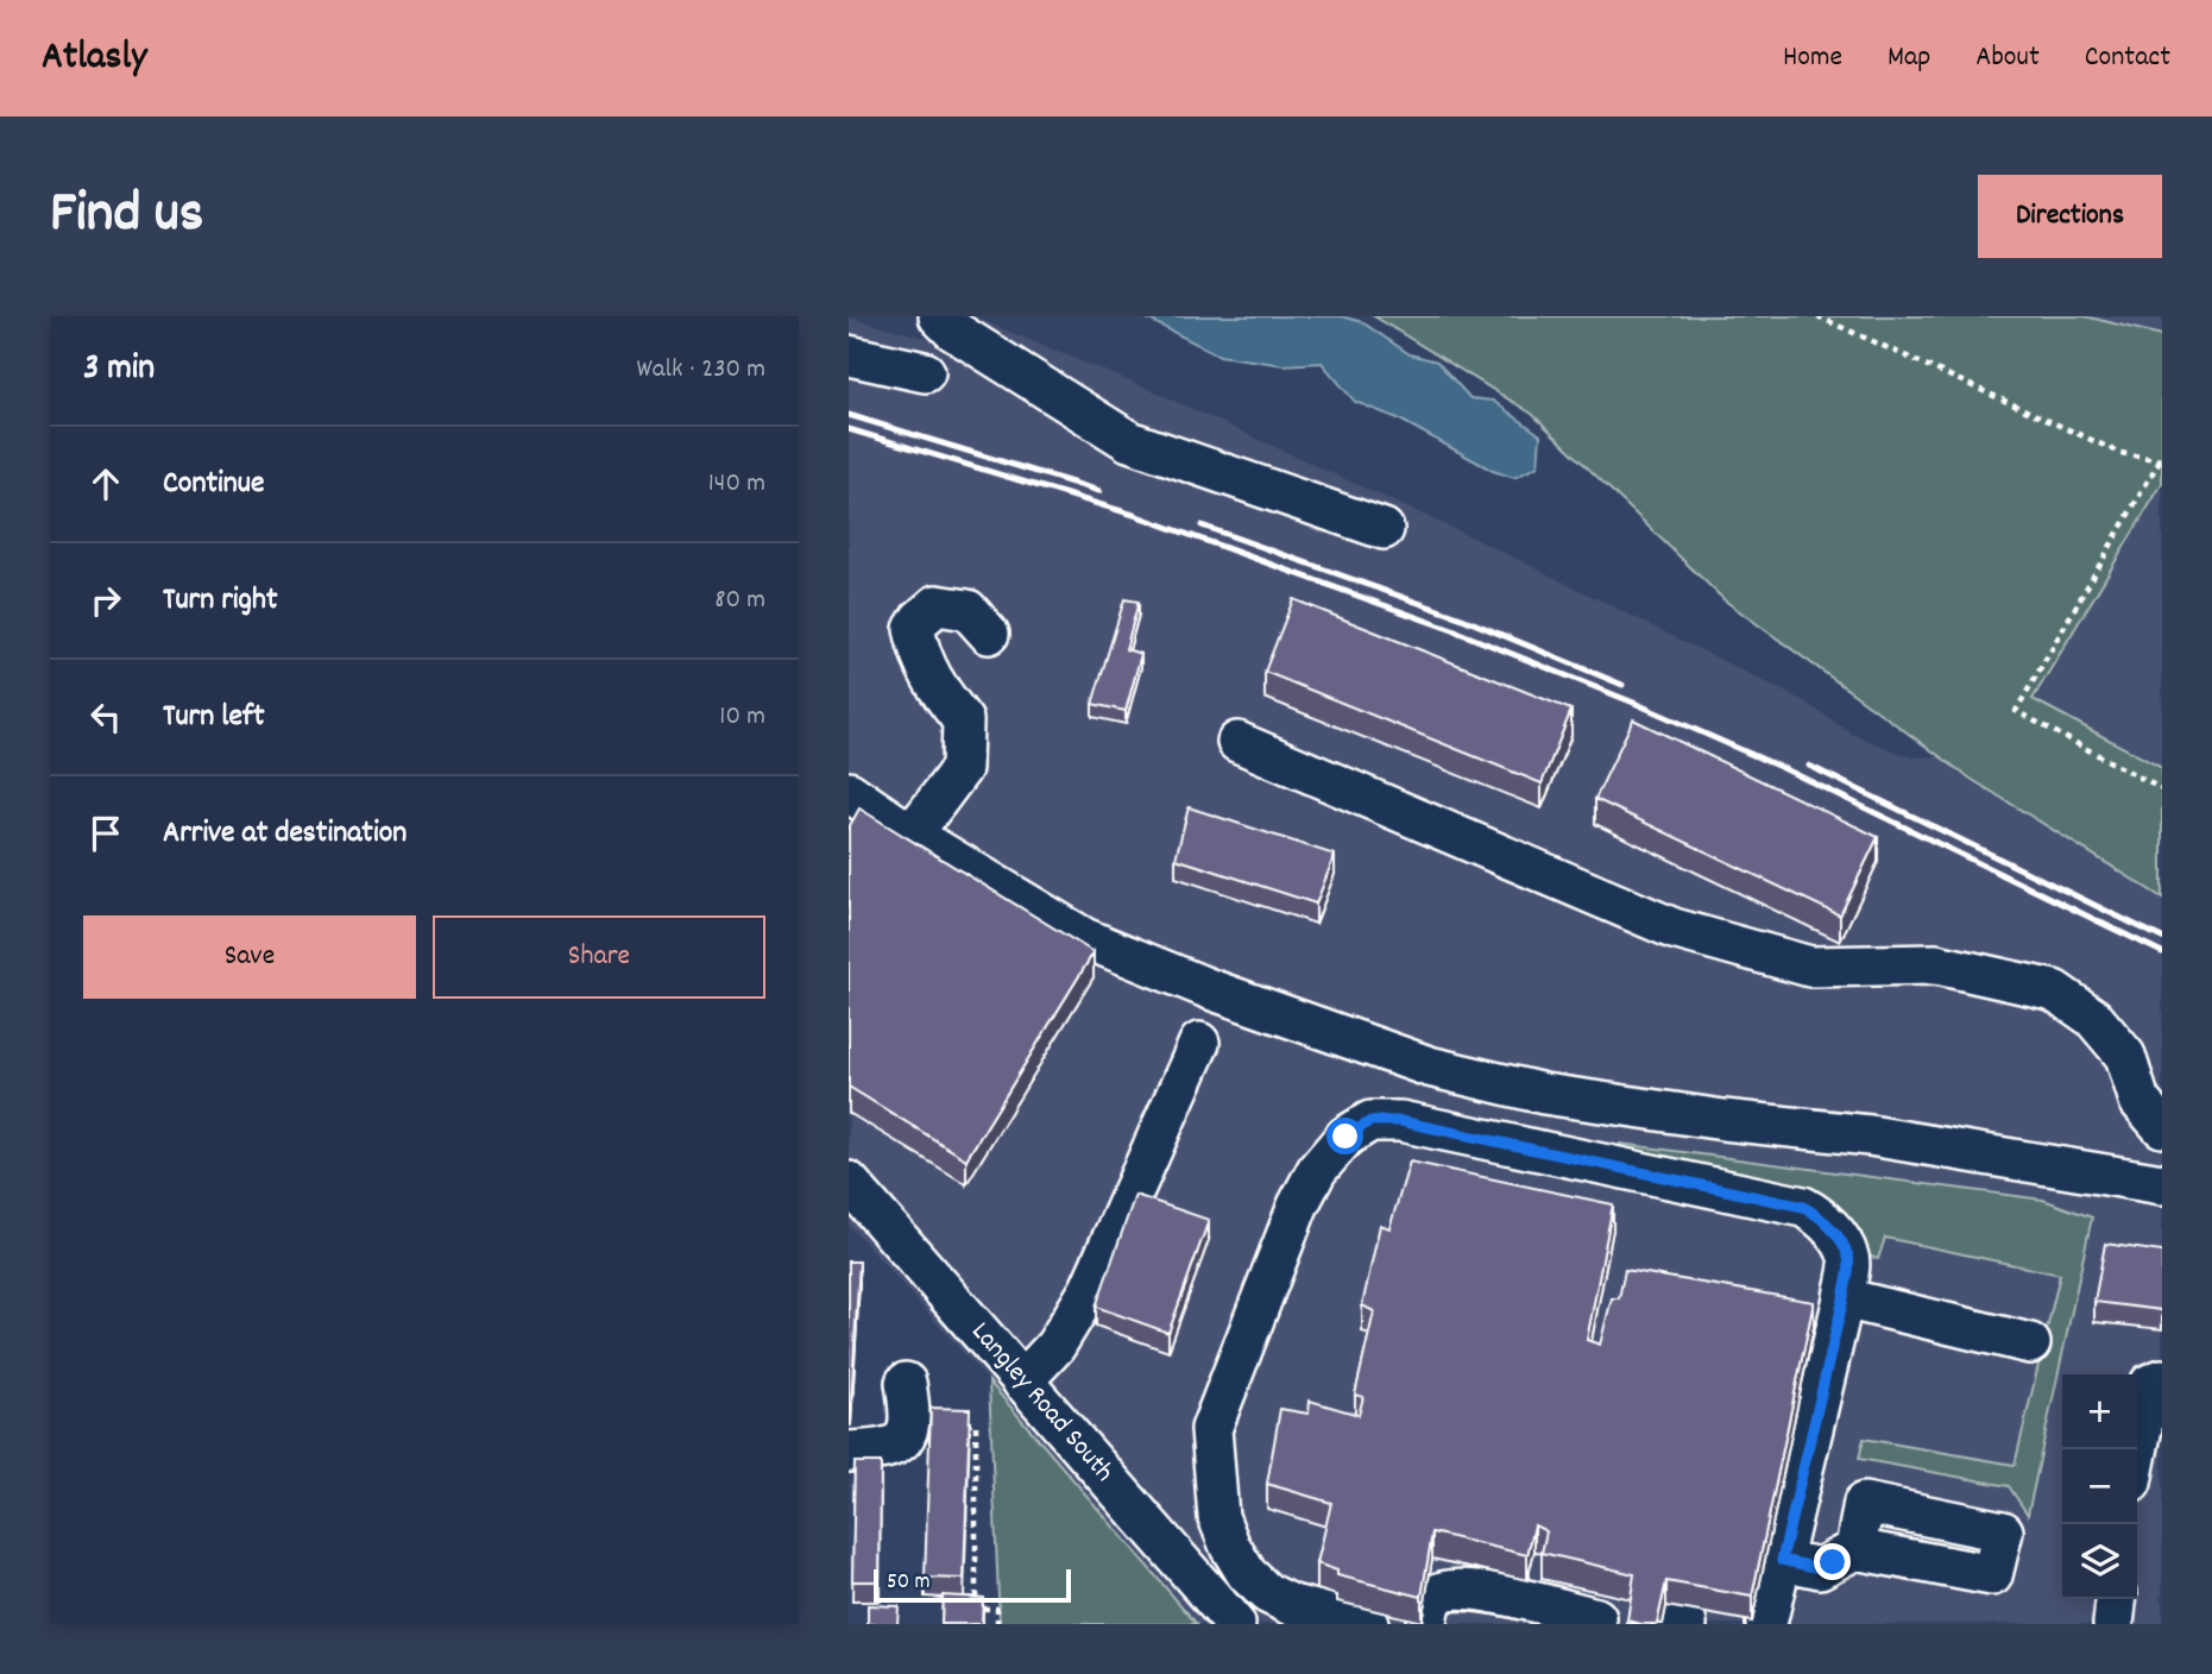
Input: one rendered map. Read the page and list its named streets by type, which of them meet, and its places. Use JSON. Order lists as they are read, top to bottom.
{
  "streets": {
    "street": ["Langley Road South"]
  },
  "scale_bar": "50 m",
  "page": {
    "header": "Atlasly",
    "nav": [
      "Home",
      "Map",
      "About",
      "Contact"
    ],
    "title": "Find us",
    "buttons": [
      "Directions",
      ["Save", "Share"]
    ],
    "heading": ["3 min", "Walk · 230 m"],
    "list": [
      ["Continue", "140 m"],
      ["Turn right", "80 m"],
      ["Turn left", "10 m"],
      "Arrive at destination"
    ],
    "map_buttons": ["+", "−"],
    "scale": "50 m"
  }
}
